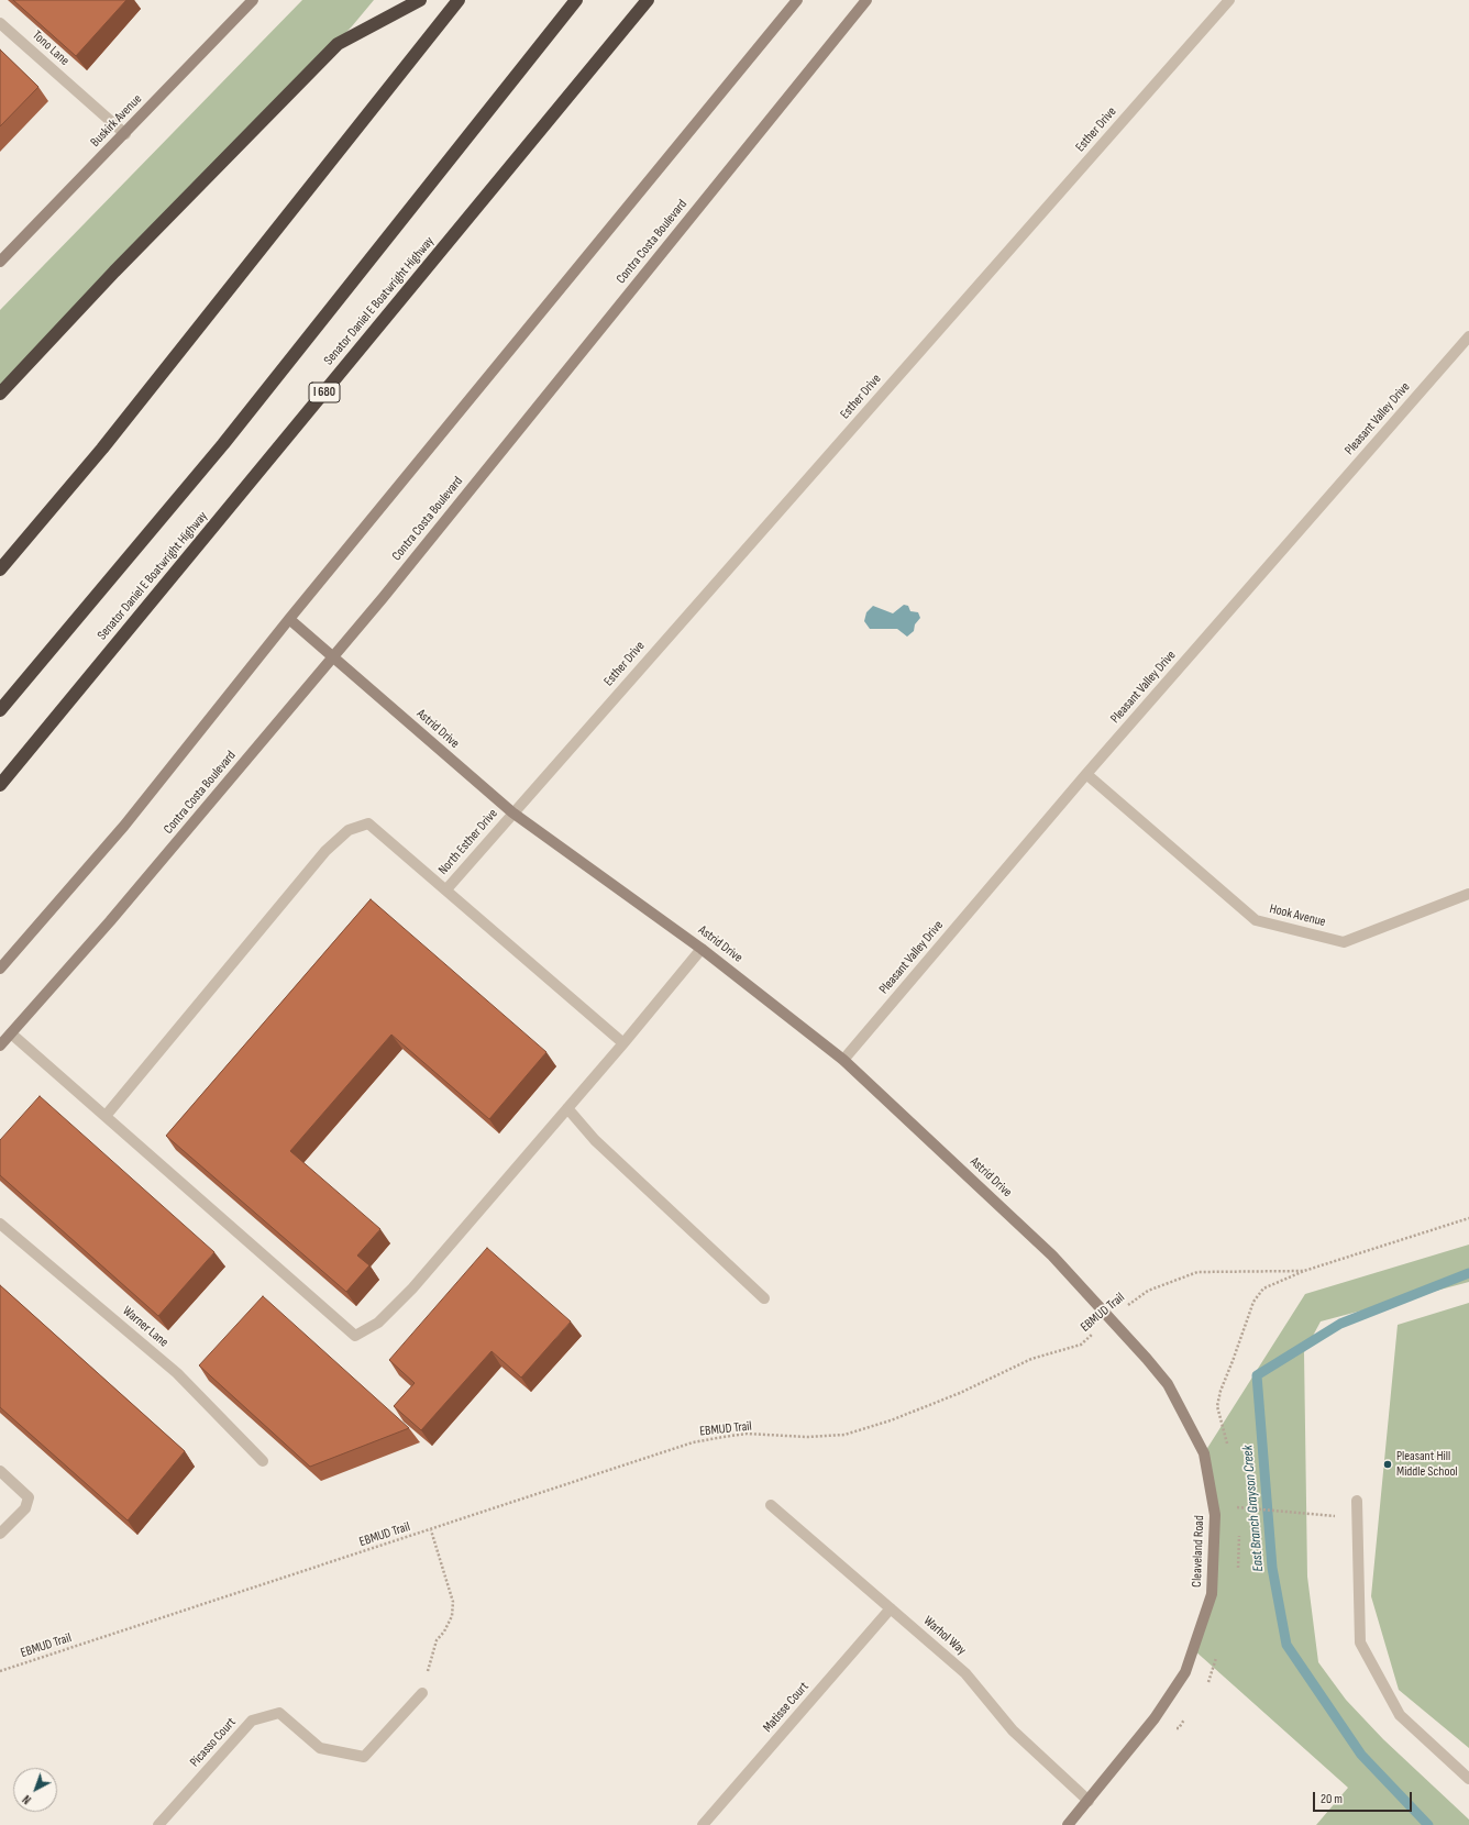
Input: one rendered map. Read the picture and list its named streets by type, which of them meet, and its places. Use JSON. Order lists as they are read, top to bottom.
{
  "streets": {
    "highway": ["Senator Daniel E Boatwright Highway", "I 680"],
    "main road": [
      "Buskirk Avenue",
      "Contra Costa Boulevard",
      "Astrid Drive",
      "Cleaveland Road"
    ],
    "street": [
      "Tono Lane",
      "Esther Drive",
      "Pleasant Valley Drive",
      "North Esther Drive",
      "Hook Avenue",
      "Warner Lane",
      "Warhol Way",
      "Matisse Court",
      "Picasso Court"
    ],
    "path": ["EBMUD Trail"]
  },
  "crossings": [
    ["Tono Lane", "Buskirk Avenue"],
    ["Esther Drive", "Astrid Drive"],
    ["Esther Drive", "North Esther Drive"],
    ["Contra Costa Boulevard", "Astrid Drive"],
    ["Pleasant Valley Drive", "Astrid Drive"],
    ["Pleasant Valley Drive", "Hook Avenue"],
    ["Astrid Drive", "North Esther Drive"],
    ["Astrid Drive", "EBMUD Trail"],
    ["Astrid Drive", "Cleaveland Road"],
    ["EBMUD Trail", "Cleaveland Road"],
    ["Cleaveland Road", "Warhol Way"],
    ["Warhol Way", "Matisse Court"]
  ],
  "water": ["East Branch Grayson Creek"],
  "places": ["Pleasant Hill Middle School"],
  "scale_bar": "20 m",
  "north": "bottom left"
}
